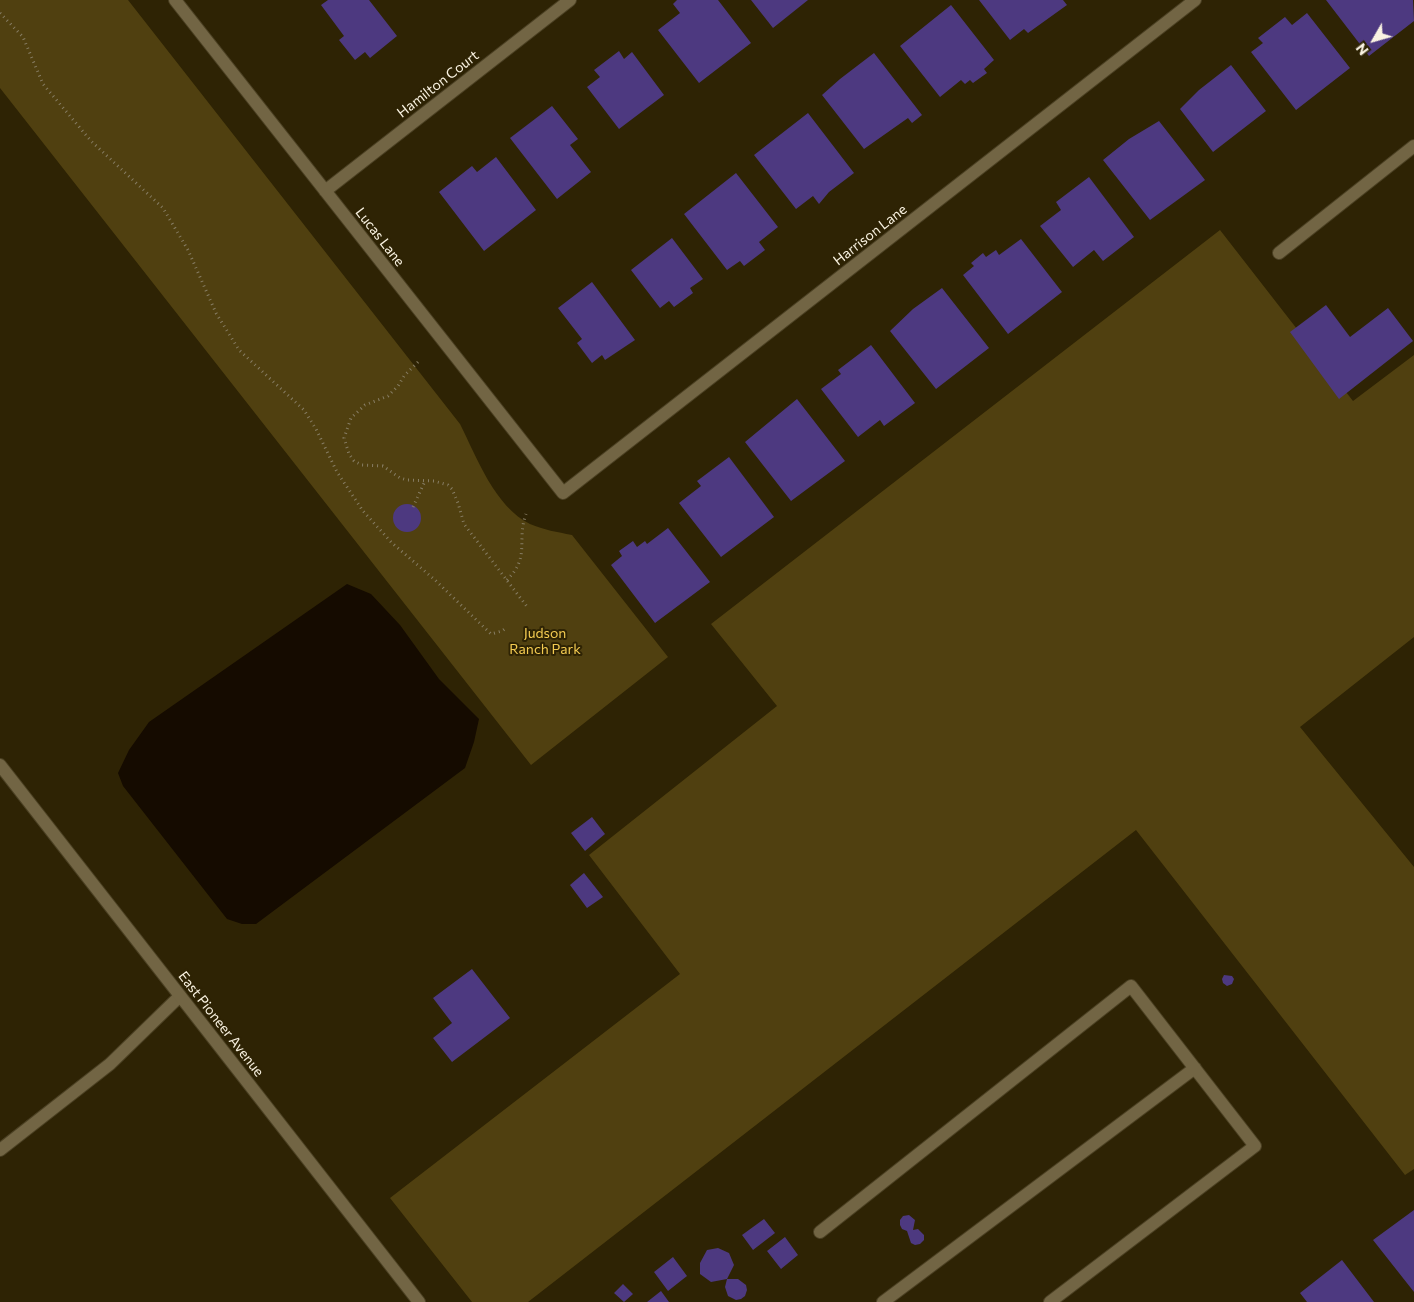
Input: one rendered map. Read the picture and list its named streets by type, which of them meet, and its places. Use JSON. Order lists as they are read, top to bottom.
{
  "streets": {
    "street": [
      "Hamilton Court",
      "Harrison Lane",
      "Lucas Lane",
      "East Pioneer Avenue"
    ]
  },
  "crossings": [
    ["Hamilton Court", "Lucas Lane"],
    ["Harrison Lane", "Lucas Lane"]
  ],
  "parks": ["Judson Ranch Park"],
  "north": "bottom left"
}
